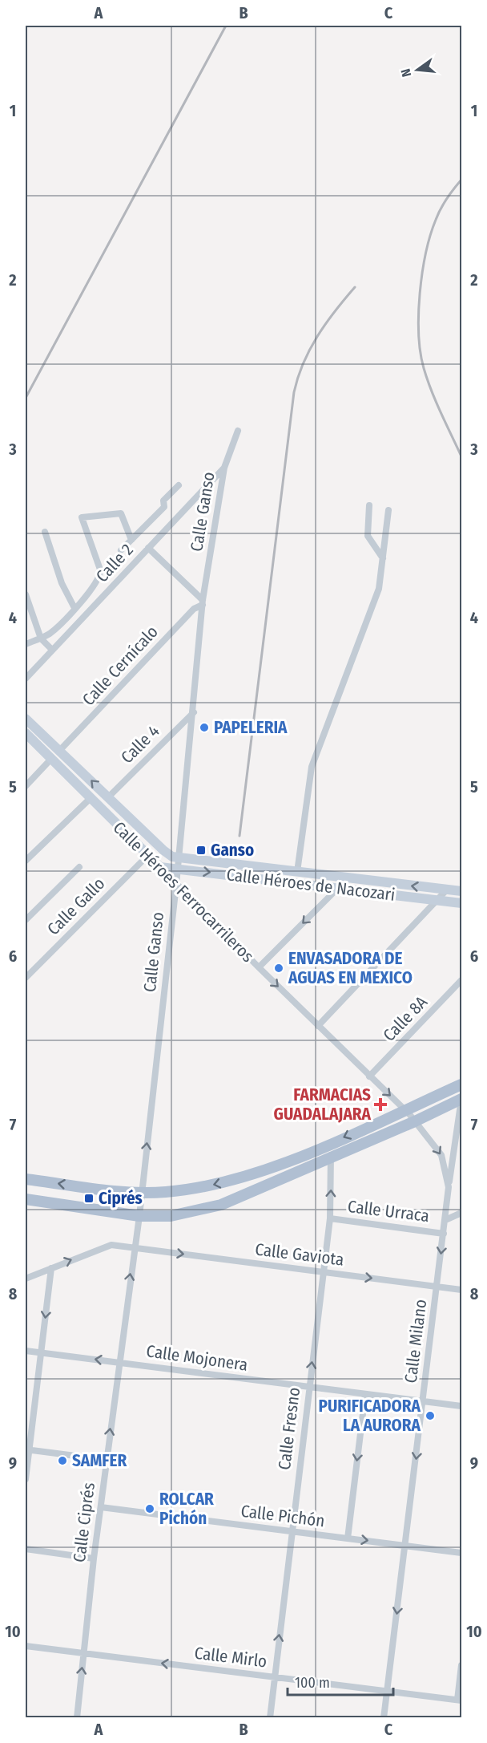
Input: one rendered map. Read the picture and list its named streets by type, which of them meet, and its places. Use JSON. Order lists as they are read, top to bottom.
{
  "streets": {
    "main road": ["Calle Héroes de Nacozari", "Calle Héroes Ferrocarrileros"],
    "street": [
      "Calle Ganso",
      "Calle 2",
      "Calle Cernícalo",
      "Calle 4",
      "Calle Gallo",
      "Calle 8A",
      "Calle Urraca",
      "Calle Gaviota",
      "Calle Milano",
      "Calle Mojonera",
      "Calle Fresno",
      "Calle Pichón",
      "Calle Ciprés",
      "Calle Mirlo"
    ]
  },
  "crossings": [
    ["Calle Ganso", "Calle 2"],
    ["Calle Ganso", "Calle Cernícalo"],
    ["Calle Ganso", "Calle 4"],
    ["Calle Ganso", "Calle Héroes de Nacozari"],
    ["Calle Ganso", "Calle Héroes Ferrocarrileros"],
    ["Calle Ganso", "Calle Ciprés"],
    ["Calle Cernícalo", "Calle Héroes Ferrocarrileros"],
    ["Calle 4", "Calle Héroes Ferrocarrileros"],
    ["Calle Héroes de Nacozari", "Calle Héroes Ferrocarrileros"],
    ["Calle Héroes Ferrocarrileros", "Calle Gallo"],
    ["Calle Héroes Ferrocarrileros", "Calle 8A"],
    ["Calle Héroes Ferrocarrileros", "Calle Milano"],
    ["Calle Urraca", "Calle Milano"],
    ["Calle Urraca", "Calle Fresno"],
    ["Calle Gaviota", "Calle Milano"],
    ["Calle Gaviota", "Calle Fresno"],
    ["Calle Gaviota", "Calle Ciprés"],
    ["Calle Milano", "Calle Mojonera"],
    ["Calle Milano", "Calle Pichón"],
    ["Calle Milano", "Calle Mirlo"],
    ["Calle Mojonera", "Calle Fresno"],
    ["Calle Mojonera", "Calle Ciprés"],
    ["Calle Fresno", "Calle Pichón"],
    ["Calle Fresno", "Calle Mirlo"],
    ["Calle Pichón", "Calle Ciprés"],
    ["Calle Ciprés", "Calle Mirlo"]
  ],
  "one_way": [
    "Calle Ganso",
    "Calle Gaviota",
    "Calle Fresno",
    "Calle Ciprés",
    "Calle Mirlo"
  ],
  "places": {
    "other": [
      "PAPELERIA",
      "ENVASADORA DE AGUAS EN MEXICO",
      "PURIFICADORA LA AURORA",
      "SAMFER",
      "ROLCAR Pichón"
    ],
    "transit": ["Ganso", "Ciprés"],
    "health": ["FARMACIAS GUADALAJARA"]
  },
  "scale_bar": "100 m",
  "north": "left",
  "grid": {
    "columns": ["A", "B", "C"],
    "rows": [
      "1",
      "2",
      "3",
      "4",
      "5",
      "6",
      "7",
      "8",
      "9",
      "10"
    ]
  }
}
